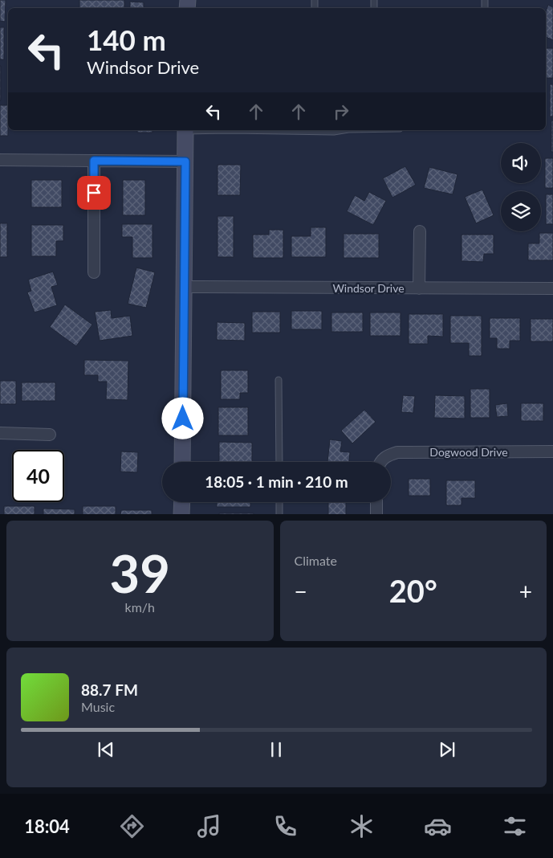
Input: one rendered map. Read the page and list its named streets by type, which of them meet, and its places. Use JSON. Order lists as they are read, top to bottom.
{
  "streets": {
    "street": ["Windsor Drive", "Dogwood Drive"]
  },
  "page": {
    "turn": ["140 m", "Windsor Drive"],
    "limit": "40",
    "trip": "18:05 · 1 min · 210 m",
    "tile": [
      ["39", "km/h"],
      "Climate"
    ],
    "heat": ["−", "20°", "+"],
    "song": ["88.7 FM", "Music"],
    "tabs": "18:04"
  }
}
